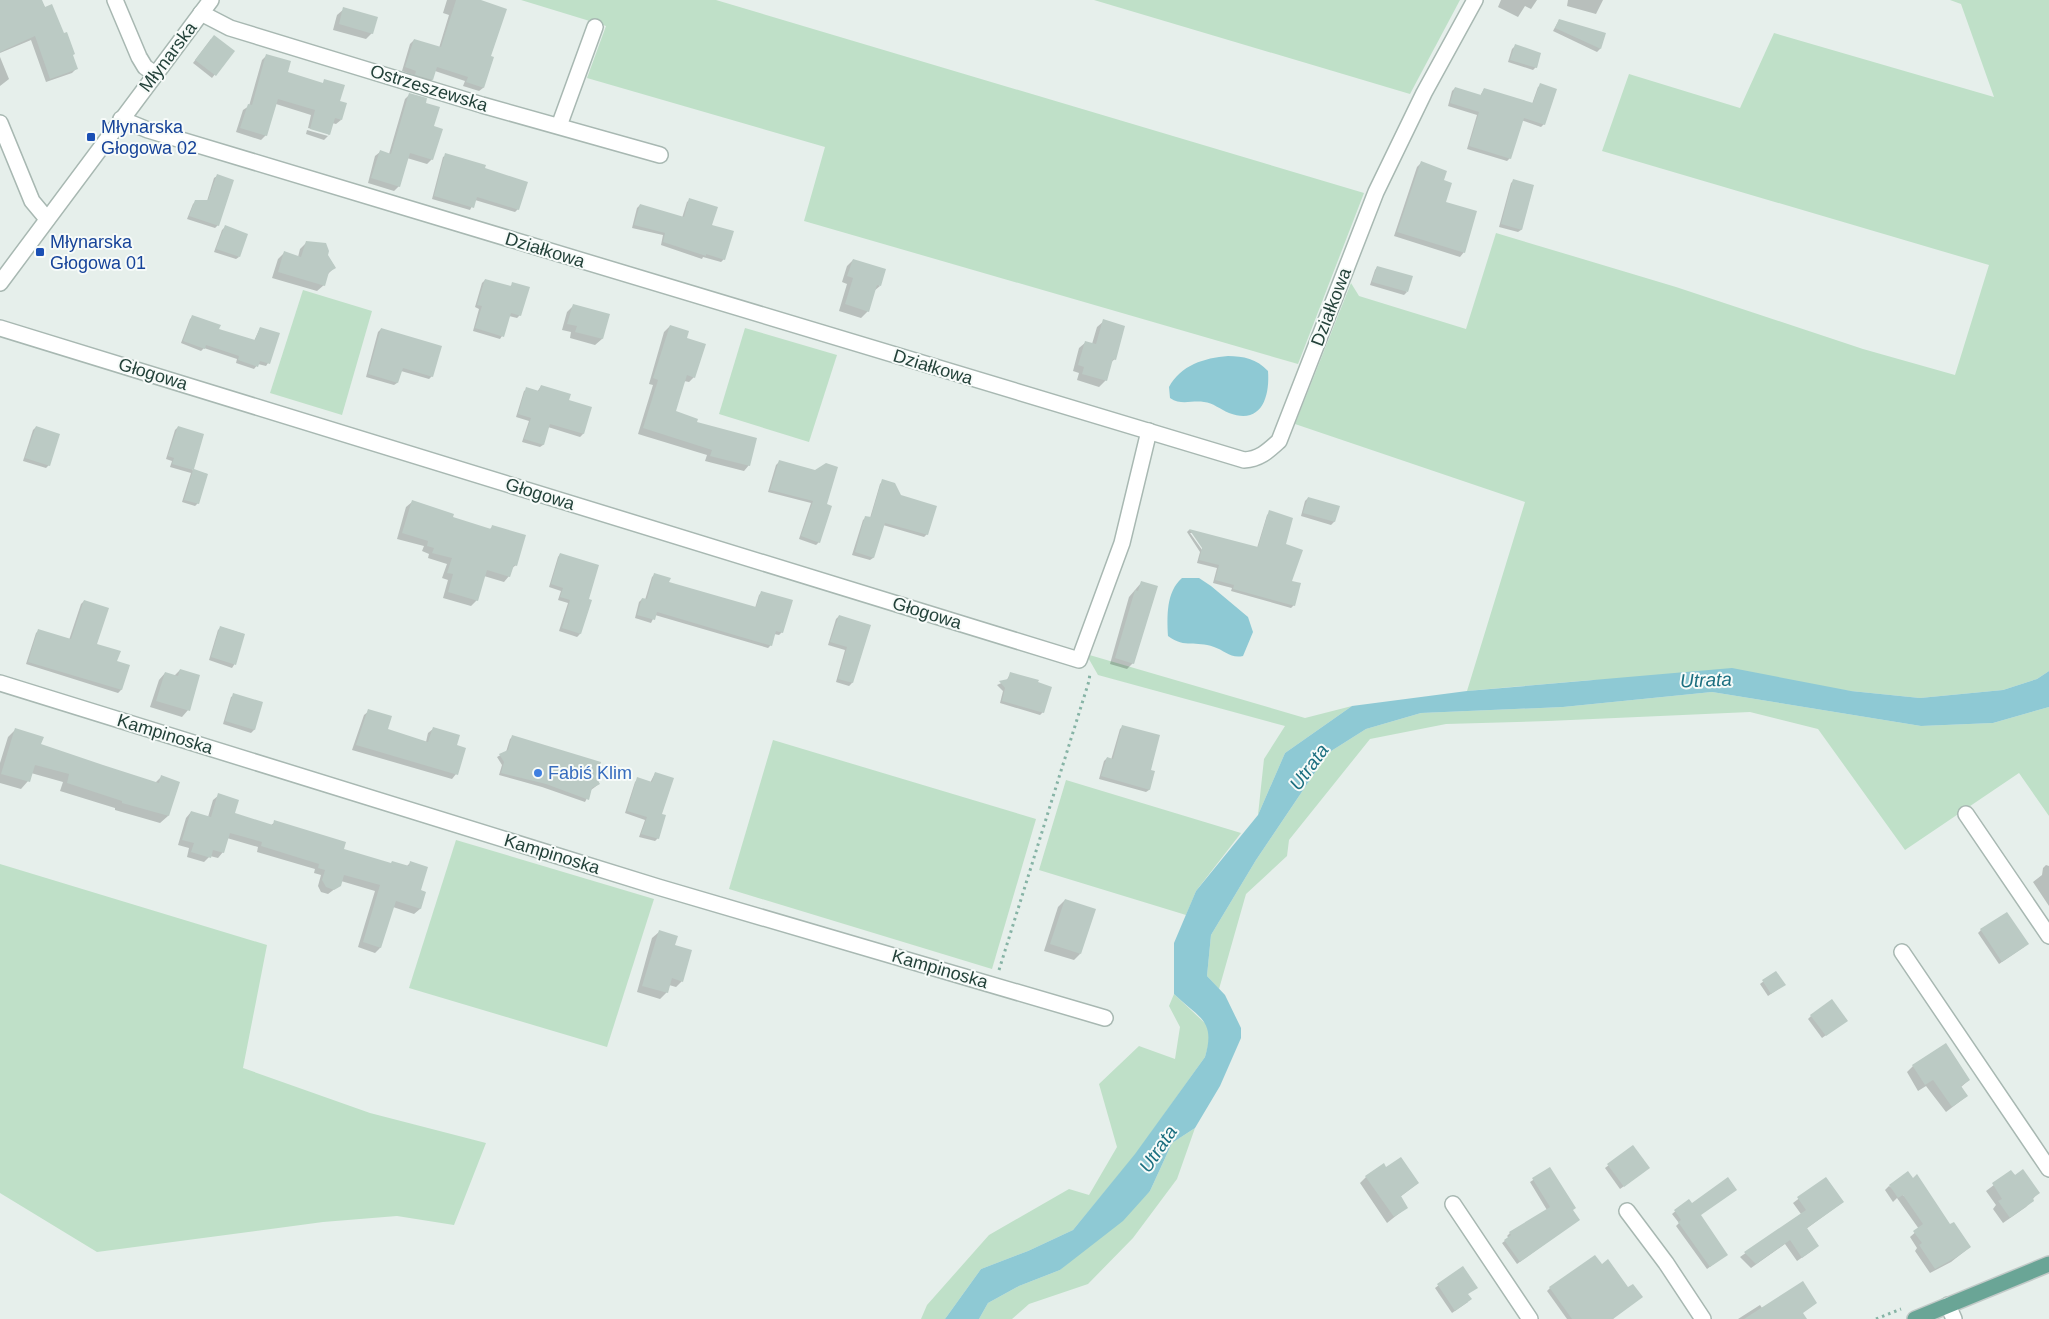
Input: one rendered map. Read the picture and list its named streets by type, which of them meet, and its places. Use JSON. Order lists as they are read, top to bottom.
{
  "streets": {
    "street": [
      "Młynarska",
      "Ostrzeszewska",
      "Działkowa",
      "Głogowa",
      "Kampinoska"
    ]
  },
  "crossings": [
    ["Młynarska", "Ostrzeszewska"],
    ["Młynarska", "Działkowa"]
  ],
  "water": ["Utrata"],
  "places": {
    "transit": ["Młynarska Głogowa 02", "Młynarska Głogowa 01"],
    "other": ["Fabiś Klim"]
  }
}
